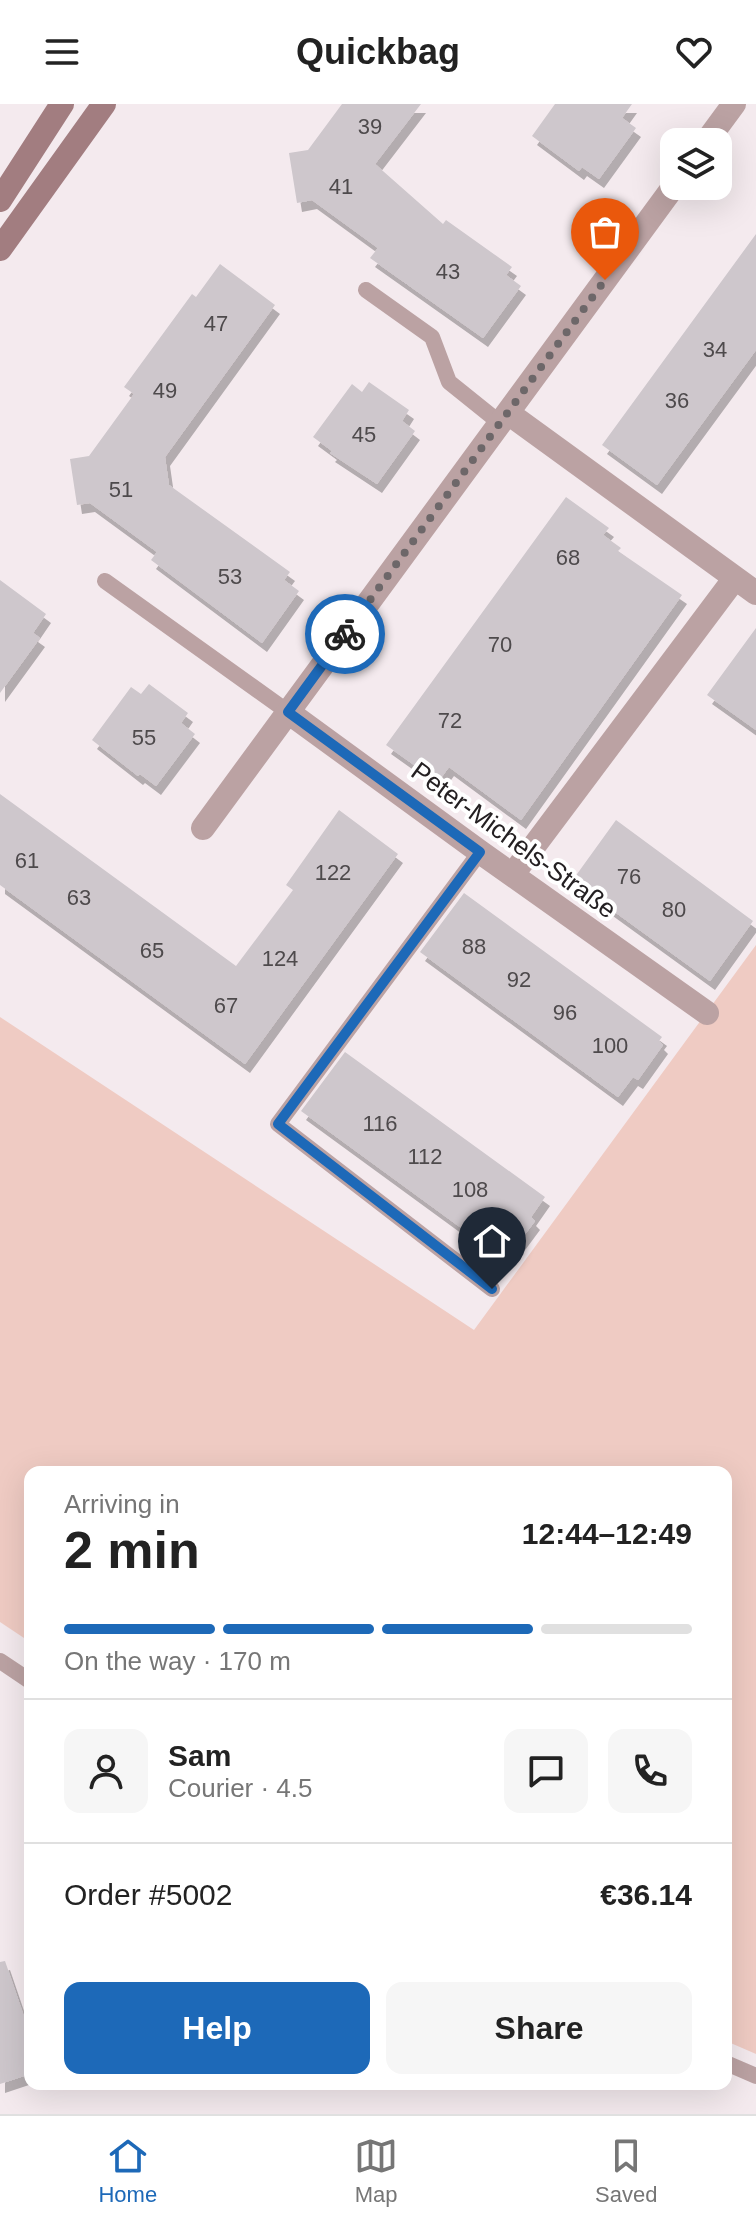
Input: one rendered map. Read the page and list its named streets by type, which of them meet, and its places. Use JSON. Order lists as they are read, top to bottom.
{
  "streets": {
    "street": ["Peter-Michels-Straße"]
  },
  "house_numbers": [
    "39",
    "41",
    "43",
    "47",
    "34",
    "49",
    "36",
    "45",
    "51",
    "68",
    "53",
    "70",
    "72",
    "55",
    "61",
    "122",
    "76",
    "63",
    "80",
    "88",
    "65",
    "124",
    "92",
    "67",
    "96",
    "100",
    "116",
    "112",
    "108"
  ],
  "page": {
    "header": "Quickbag",
    "heading": ["2 min", "Arriving in", "12:44–12:49"],
    "panel": [
      "Sam",
      "Courier · 4.5",
      "Order #5002",
      "€36.14"
    ],
    "bar": "On the way · 170 m",
    "buttons": ["Help", "Share"],
    "tabs": ["Home", "Map", "Saved"]
  }
}
